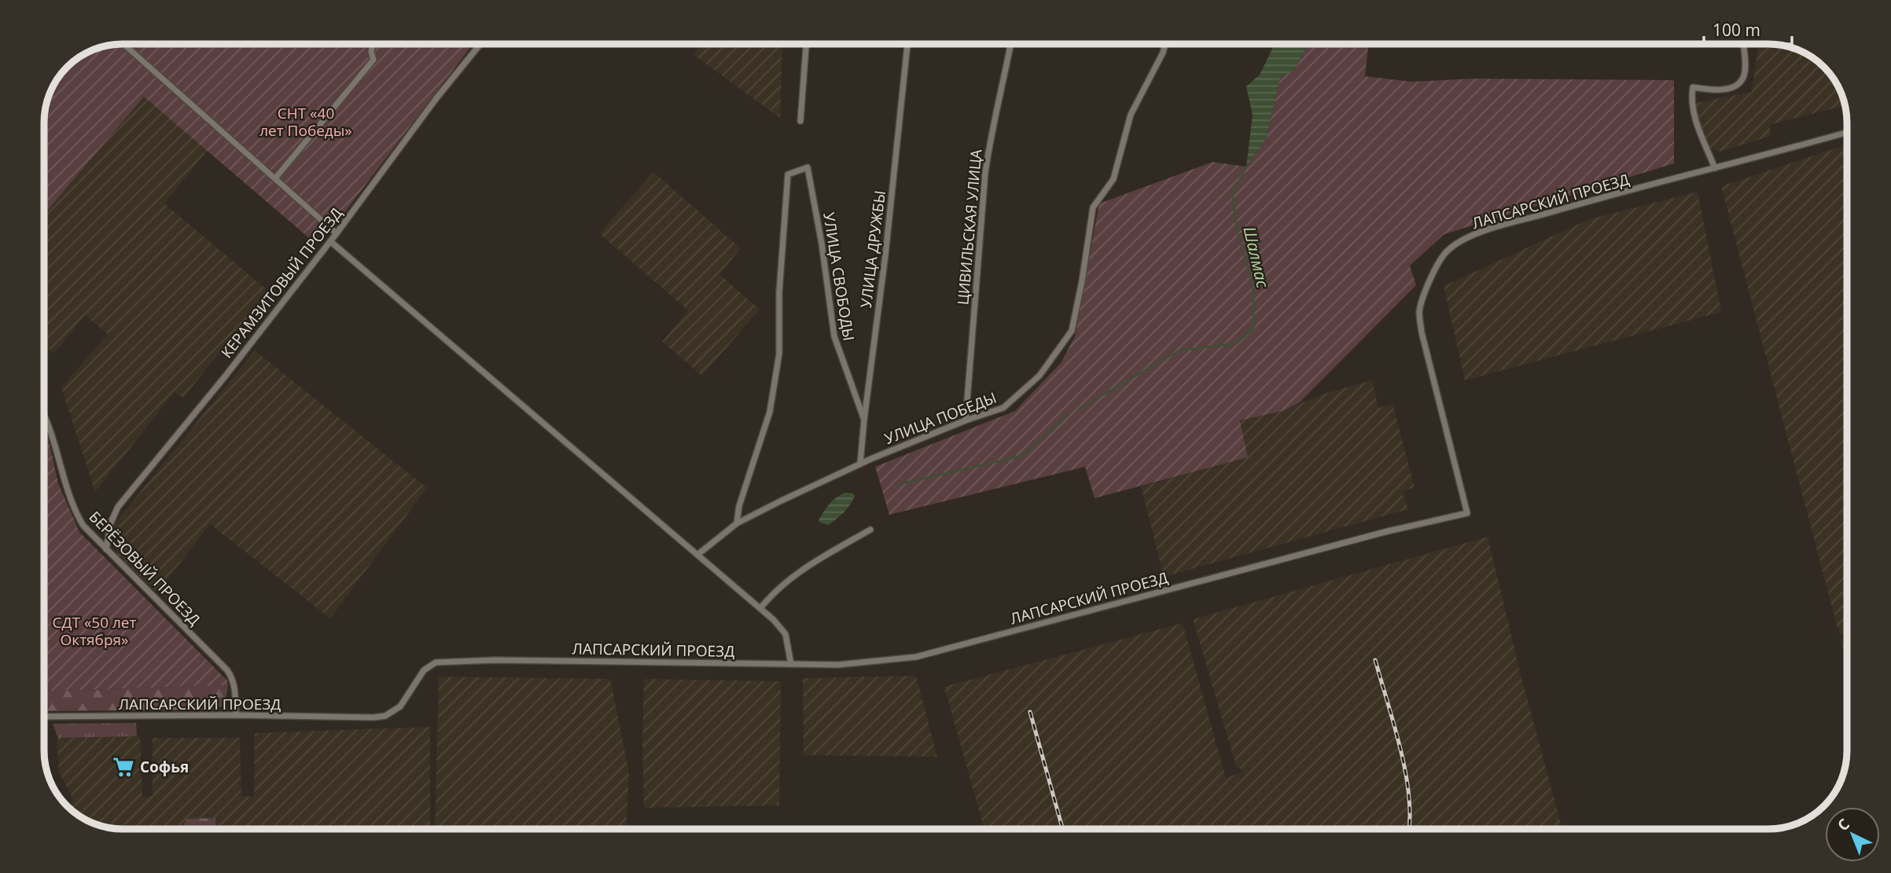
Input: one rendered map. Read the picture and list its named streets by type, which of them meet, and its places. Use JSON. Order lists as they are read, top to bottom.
{
  "streets": {
    "street": [
      "ЛАПСАРСКИЙ ПРОЕЗД",
      "ЦИВИЛЬСКАЯ УЛИЦА",
      "УЛИЦА ДРУЖБЫ",
      "УЛИЦА СВОБОДЫ",
      "КЕРАМЗИТОВЫЙ ПРОЕЗД",
      "УЛИЦА ПОБЕДЫ",
      "БЕРЁЗОВЫЙ ПРОЕЗД"
    ]
  },
  "crossings": [
    ["ЛАПСАРСКИЙ ПРОЕЗД", "БЕРЁЗОВЫЙ ПРОЕЗД"],
    ["ЦИВИЛЬСКАЯ УЛИЦА", "УЛИЦА ПОБЕДЫ"],
    ["УЛИЦА ДРУЖБЫ", "УЛИЦА СВОБОДЫ"],
    ["УЛИЦА ДРУЖБЫ", "УЛИЦА ПОБЕДЫ"],
    ["УЛИЦА СВОБОДЫ", "УЛИЦА ПОБЕДЫ"],
    ["КЕРАМЗИТОВЫЙ ПРОЕЗД", "БЕРЁЗОВЫЙ ПРОЕЗД"]
  ],
  "water": ["Шалмас"],
  "parks": ["СНТ «40 лет Победы»", "СДТ «50 лет Октября»"],
  "places": {
    "supermarket": ["Софья"]
  },
  "scale_bar": "100 m",
  "north": "top left"
}
